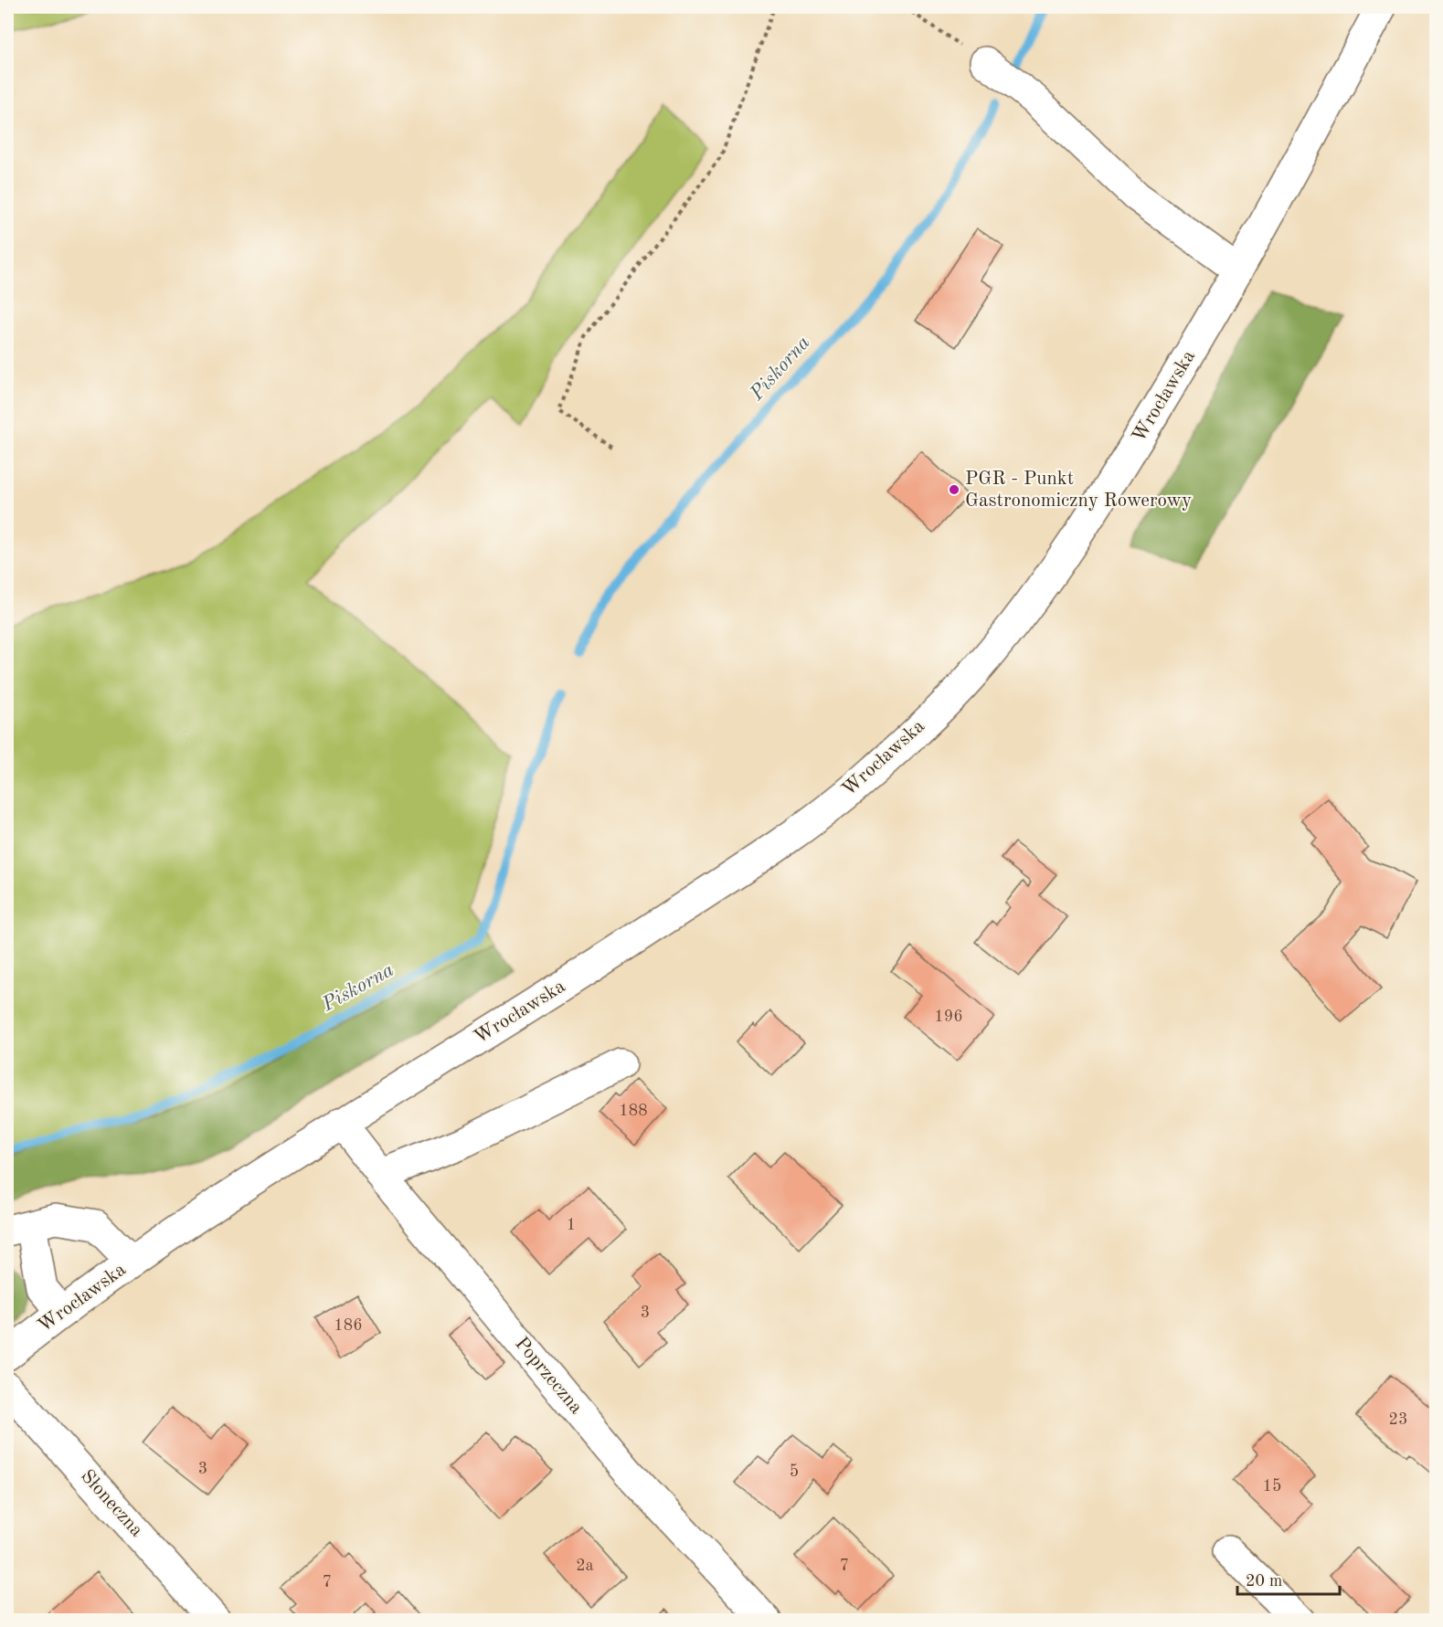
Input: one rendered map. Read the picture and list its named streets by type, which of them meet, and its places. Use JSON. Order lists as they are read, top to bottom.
{
  "streets": {
    "main road": ["Wrocławska", "Poprzeczna", "Słoneczna"]
  },
  "crossings": [
    ["Wrocławska", "Poprzeczna"]
  ],
  "water": ["Piskorna"],
  "places": ["PGR - Punkt Gastronomiczny Rowerowy"],
  "house_numbers": [
    "196",
    "188",
    "1",
    "3",
    "186",
    "23",
    "3",
    "5",
    "15",
    "2a",
    "7",
    "7"
  ],
  "scale_bar": "20 m"
}
